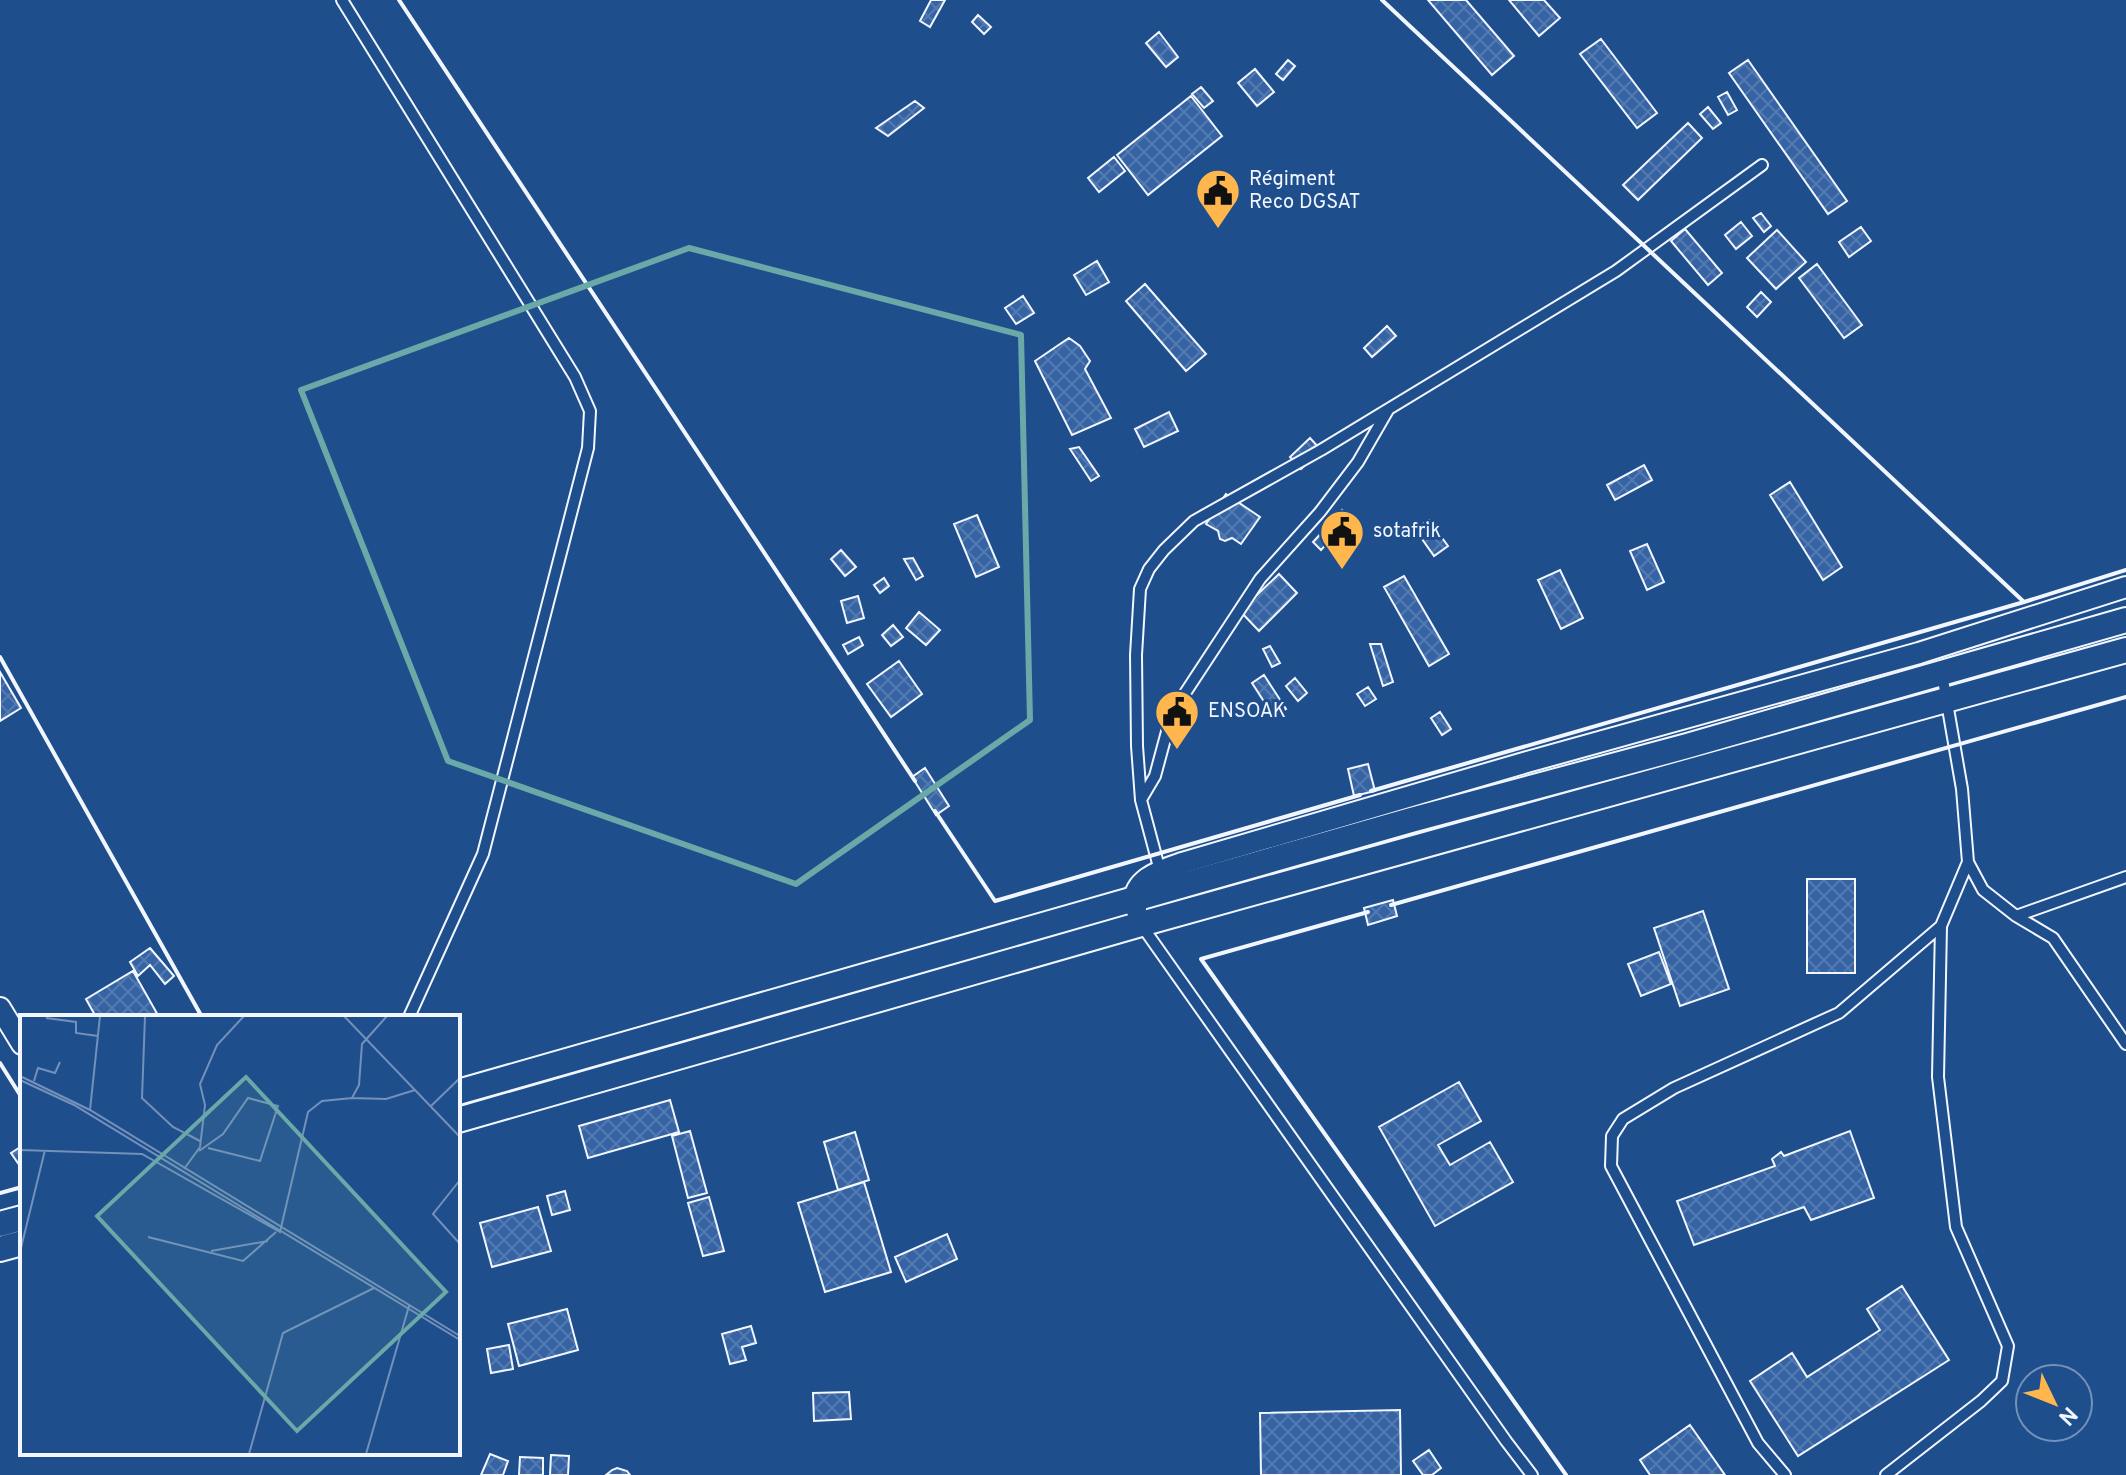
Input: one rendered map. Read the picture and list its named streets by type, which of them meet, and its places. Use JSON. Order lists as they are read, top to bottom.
{
  "places": {
    "public building": ["Régiment Reco DGSAT", "sotafrik", "ENSOAK"]
  },
  "north": "bottom right"
}
